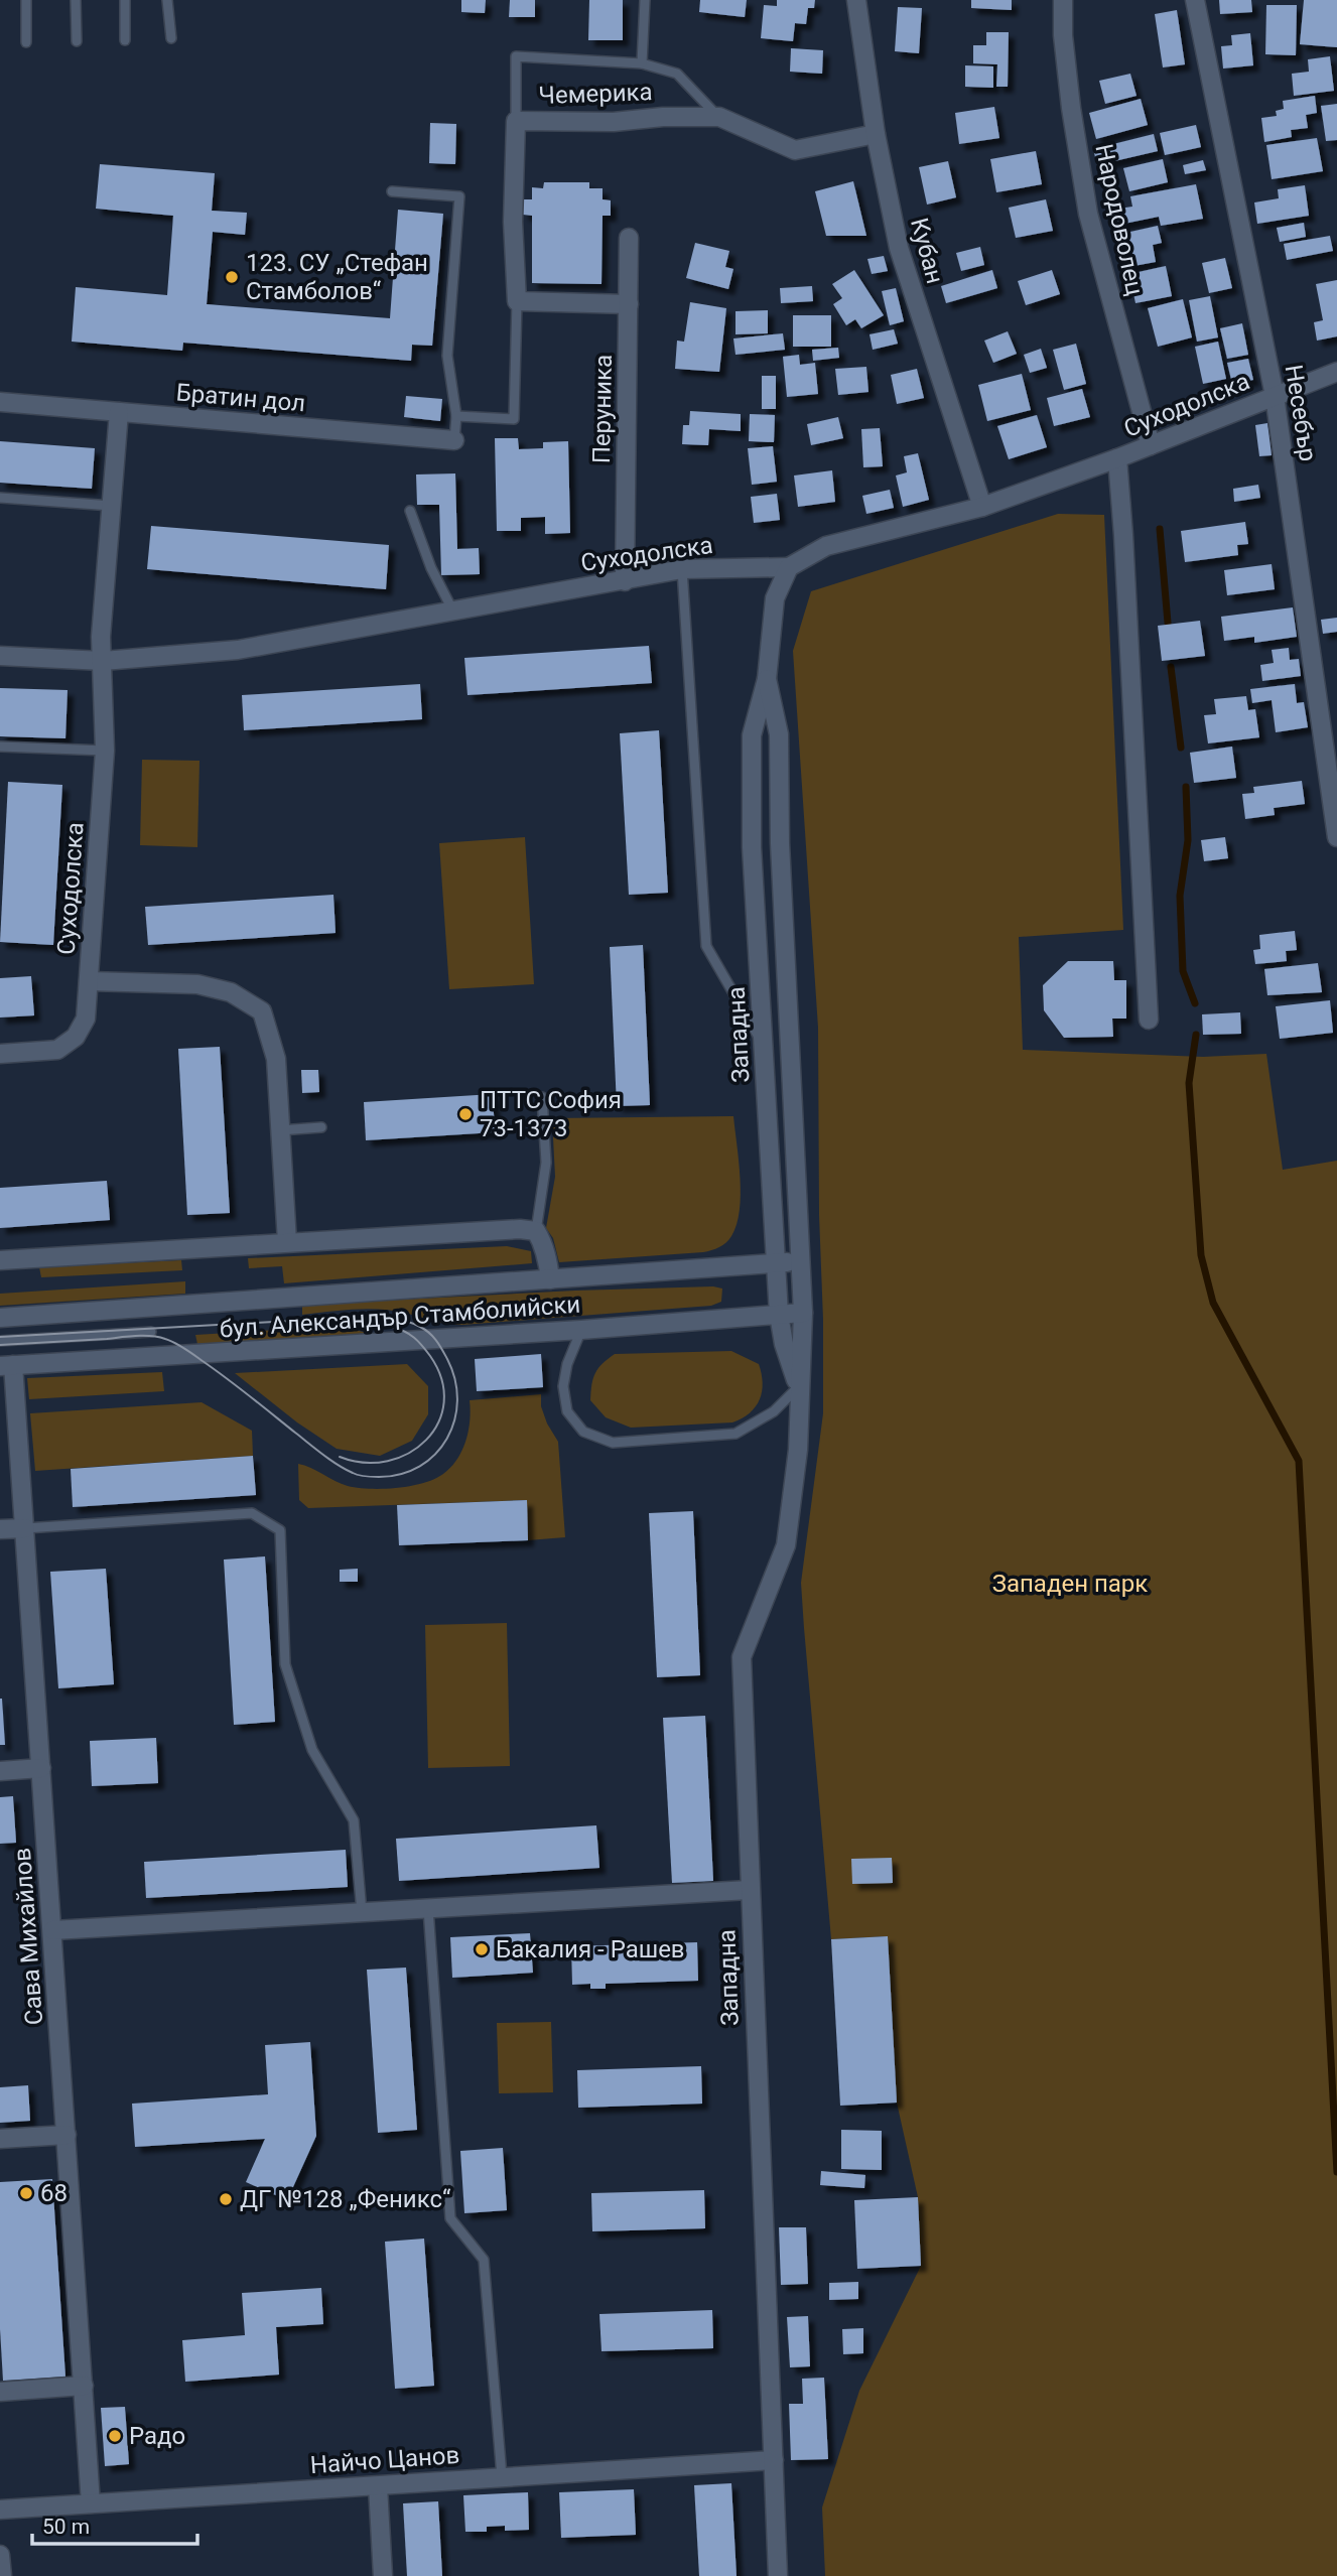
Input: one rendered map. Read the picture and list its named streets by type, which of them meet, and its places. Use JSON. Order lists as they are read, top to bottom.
{
  "streets": {
    "street": [
      "Чемерика",
      "Народоволец",
      "Кубан",
      "Братин дол",
      "Суходолска",
      "Перуника",
      "Несебър",
      "Западна",
      "бул. Александър Стамболийски",
      "Сава Михайлов",
      "Найчо Цанов"
    ]
  },
  "crossings": [
    ["Чемерика", "Кубан"],
    ["Народоволец", "Суходолска"],
    ["Кубан", "Суходолска"],
    ["Суходолска", "Перуника"],
    ["Суходолска", "Несебър"],
    ["Суходолска", "Западна"],
    ["Западна", "бул. Александър Стамболийски"],
    ["Западна", "Найчо Цанов"],
    ["бул. Александър Стамболийски", "Сава Михайлов"],
    ["Сава Михайлов", "Найчо Цанов"]
  ],
  "parks": ["Западен парк"],
  "places": [
    "123. СУ „Стефан Стамболов“",
    "ПТТС София 73-1373",
    "Бакалия - Рашев",
    "68",
    "ДГ №128 „Феникс“",
    "Радо"
  ],
  "scale_bar": "50 m"
}
